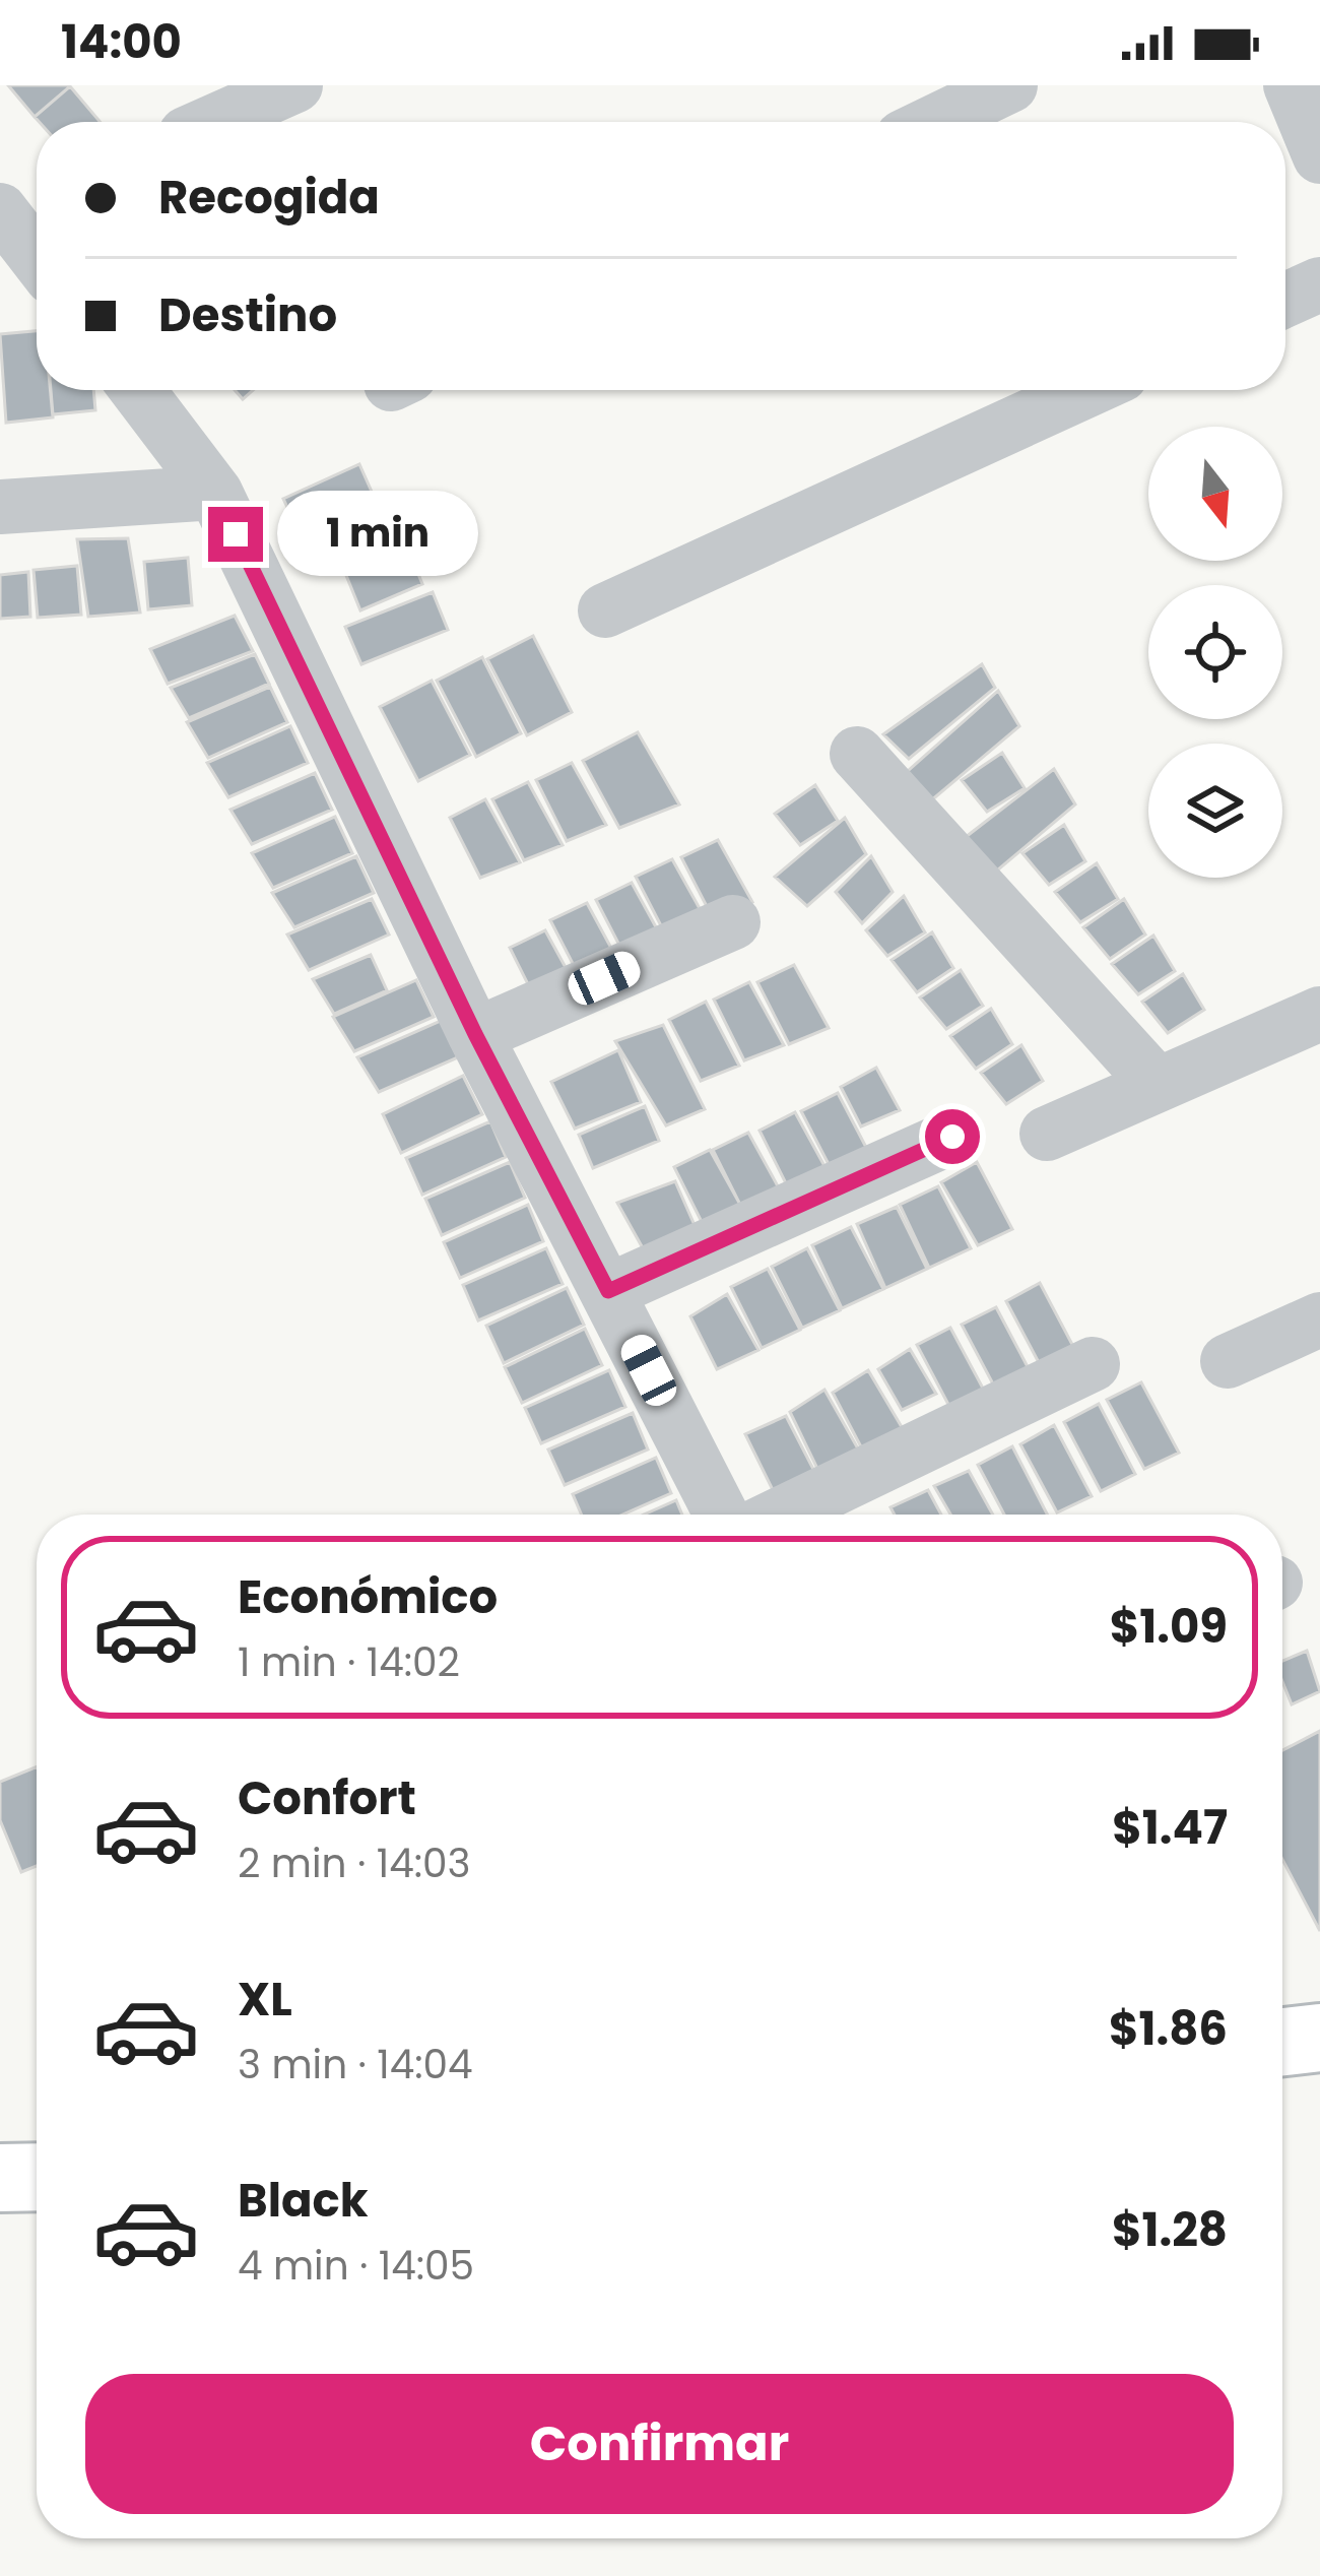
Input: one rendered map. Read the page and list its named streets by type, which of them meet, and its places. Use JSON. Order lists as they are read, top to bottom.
{
  "north": "bottom",
  "page": {
    "status": "14:00",
    "banner": ["Recogida", "Destino"],
    "bubble": "1 min",
    "list": [
      {
        "name": "Económico",
        "note": "1 min · 14:02",
        "value": "$1.09"
      },
      {
        "name": "Confort",
        "note": "2 min · 14:03",
        "value": "$1.47"
      },
      {
        "name": "XL",
        "note": "3 min · 14:04",
        "value": "$1.86"
      },
      {
        "name": "Black",
        "note": "4 min · 14:05",
        "value": "$1.28"
      }
    ],
    "buttons": "Confirmar"
  }
}
